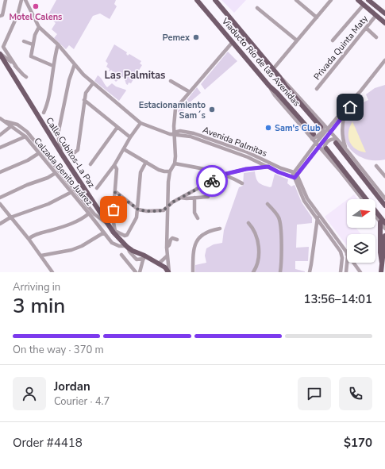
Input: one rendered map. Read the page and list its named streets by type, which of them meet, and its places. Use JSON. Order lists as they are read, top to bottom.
{
  "streets": {
    "main road": ["Viaducto Río de las Avenidas", "Calle Cubitos-La Paz"],
    "street": ["Privada Quinta Maty", "Avenida Palmitas", "Calzada Benito Juárez"]
  },
  "crossings": [
    ["Calle Cubitos-La Paz", "Calzada Benito Juárez"]
  ],
  "districts": ["Las Palmitas"],
  "places": [
    "Motel Calens",
    "Pemex",
    "Estacionamiento Sam´s",
    "Sam's Club"
  ],
  "north": "right",
  "page": {
    "heading": ["3 min", "Arriving in", "13:56–14:01"],
    "panel": [
      "Jordan",
      "Courier · 4.7",
      "Order #4418",
      "$170"
    ],
    "bar": "On the way · 370 m"
  }
}
